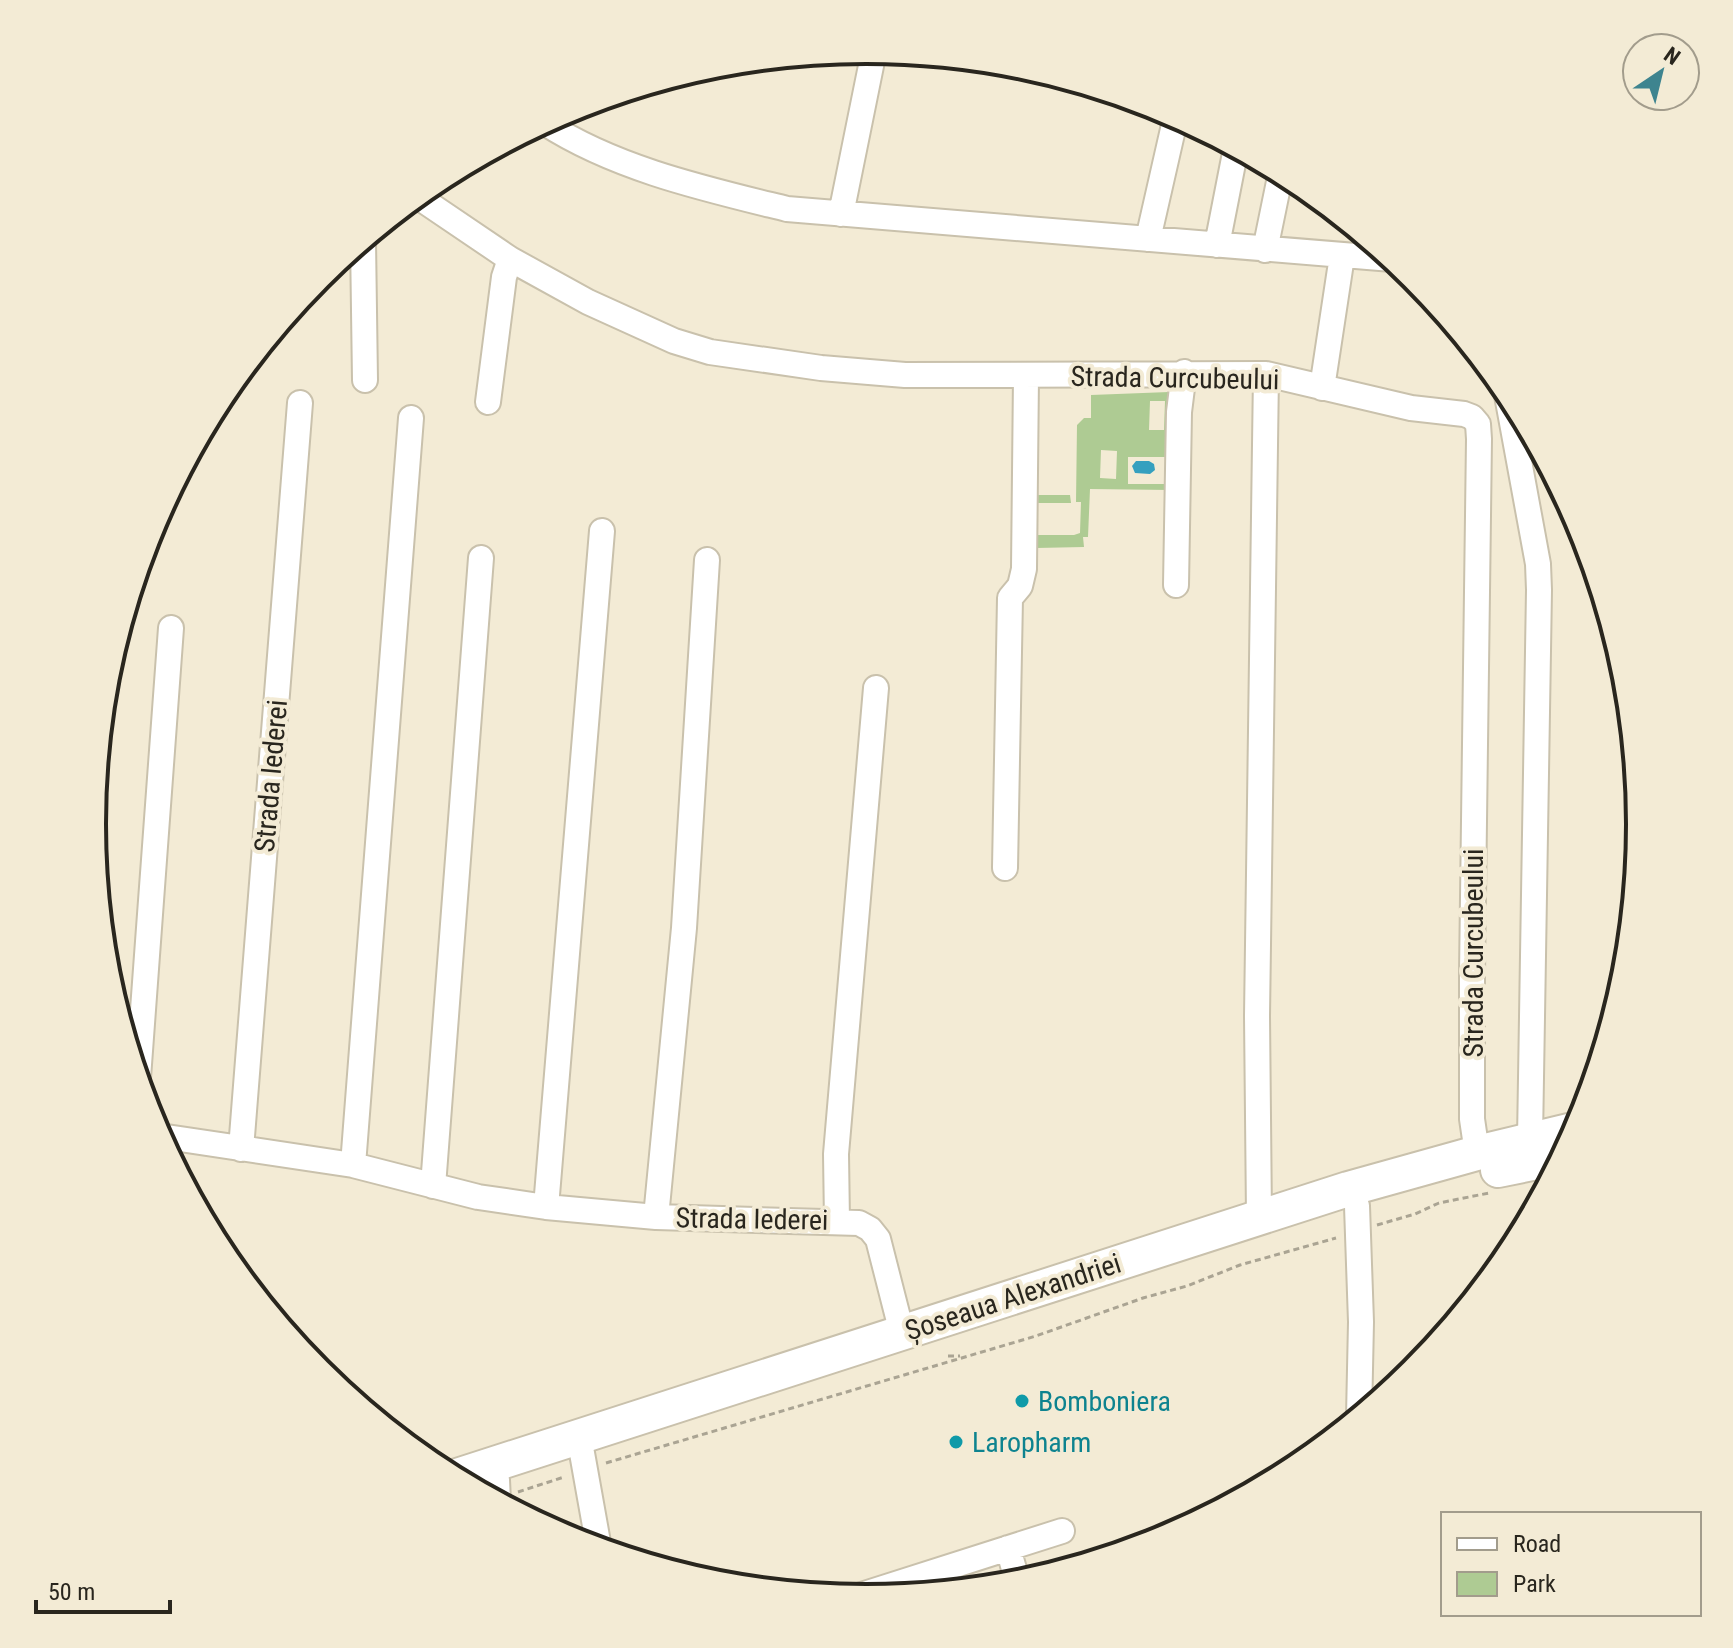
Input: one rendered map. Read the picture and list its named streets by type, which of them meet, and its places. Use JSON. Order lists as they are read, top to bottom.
{
  "streets": {
    "highway": ["Șoseaua Alexandriei"],
    "street": ["Strada Curcubeului", "Strada Iederei"]
  },
  "crossings": [
    ["Strada Curcubeului", "Șoseaua Alexandriei"],
    ["Strada Iederei", "Șoseaua Alexandriei"]
  ],
  "places": ["Bomboniera", "Laropharm"],
  "legend": ["Road", "Park"],
  "scale_bar": "50 m",
  "north": "top right"
}
